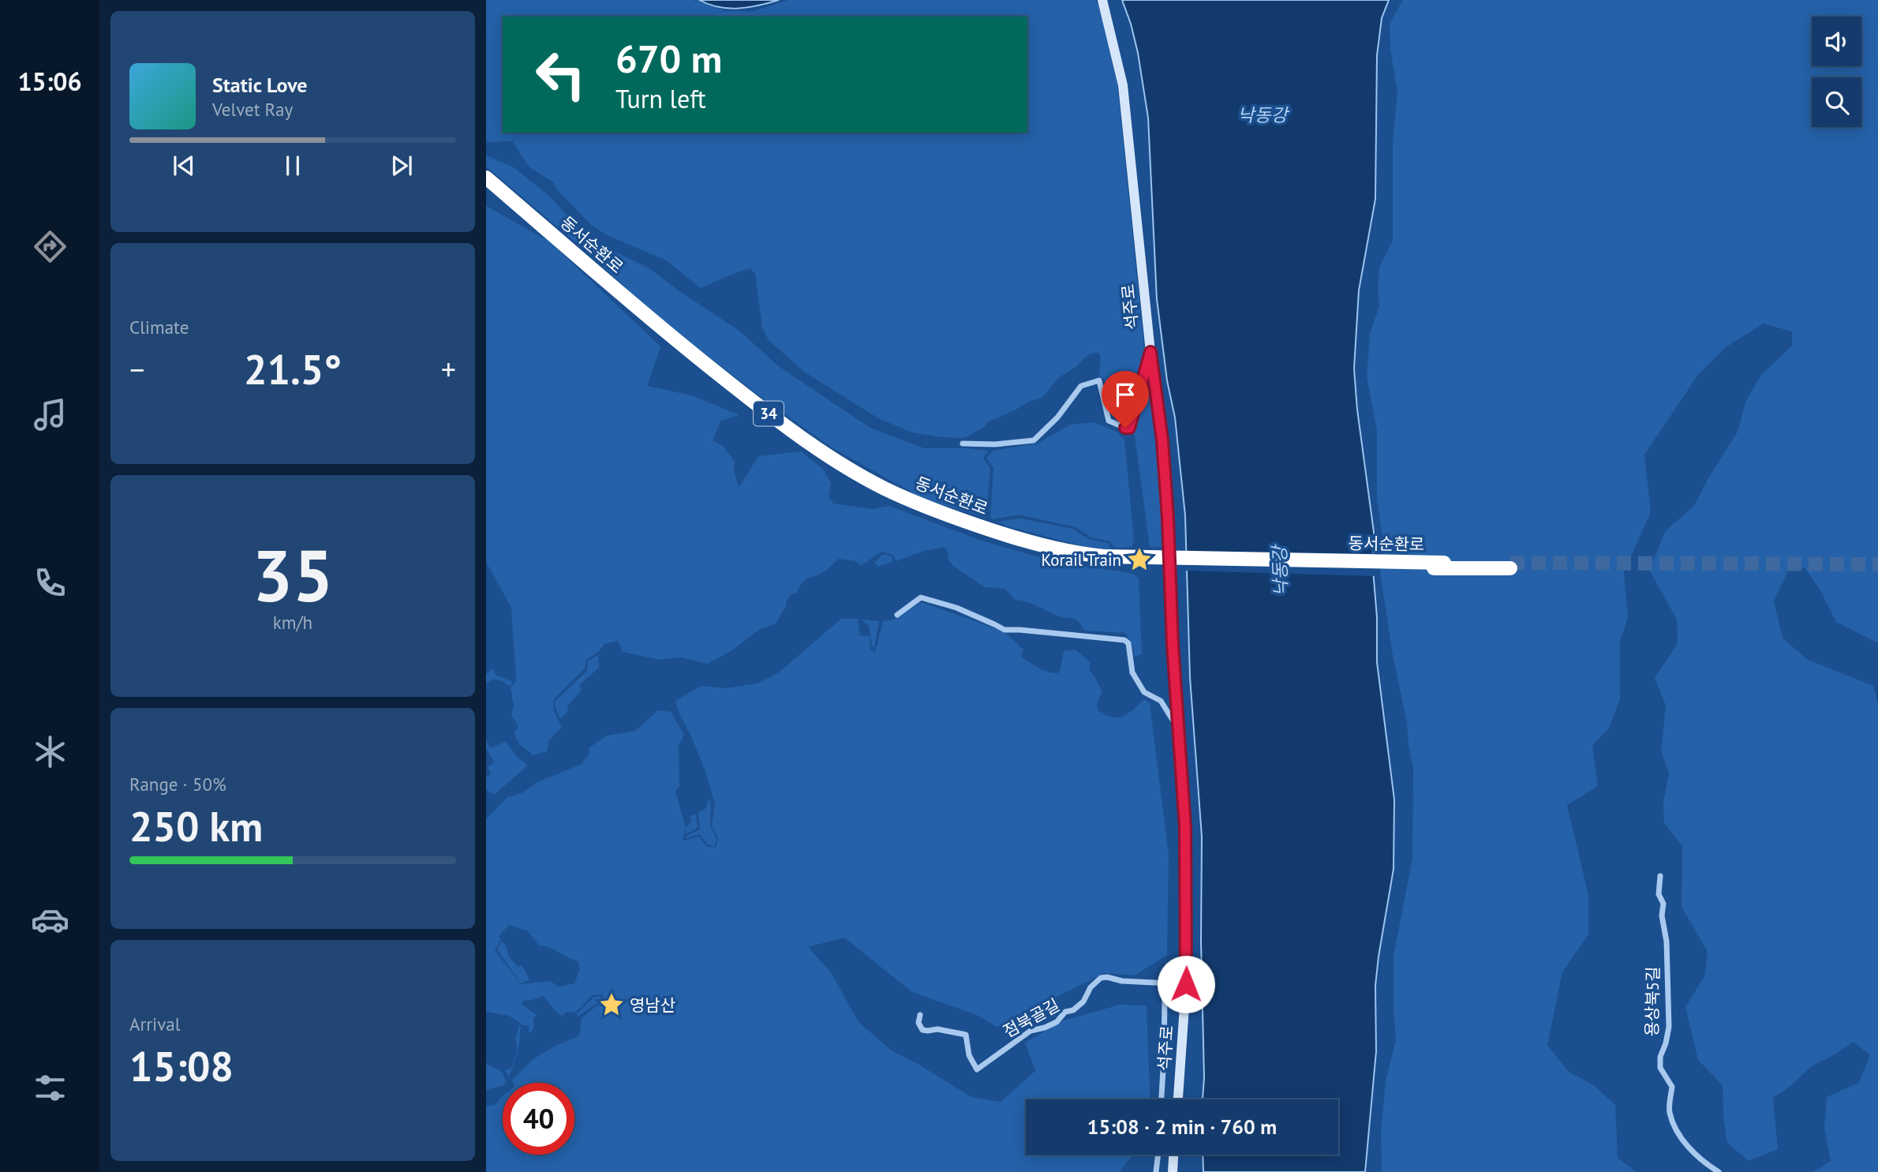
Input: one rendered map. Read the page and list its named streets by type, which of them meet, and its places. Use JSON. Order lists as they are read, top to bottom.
{
  "streets": {
    "highway": ["동서순환로", "34"],
    "street": ["석주로", "용상북5길", "점북골길"]
  },
  "crossings": [
    ["석주로", "점북골길"]
  ],
  "water": ["낙동강"],
  "places": {
    "place": ["Korail Train", "영남산"]
  },
  "page": {
    "tabs": "15:06",
    "turn": ["670 m", "Turn left"],
    "song": ["Static Love", "Velvet Ray"],
    "tile": [
      "Climate",
      ["35", "km/h"],
      ["Range · 50%", "250 km"],
      ["Arrival", "15:08"]
    ],
    "heat": ["−", "21.5°", "+"],
    "limit": "40",
    "trip": "15:08 · 2 min · 760 m"
  }
}
